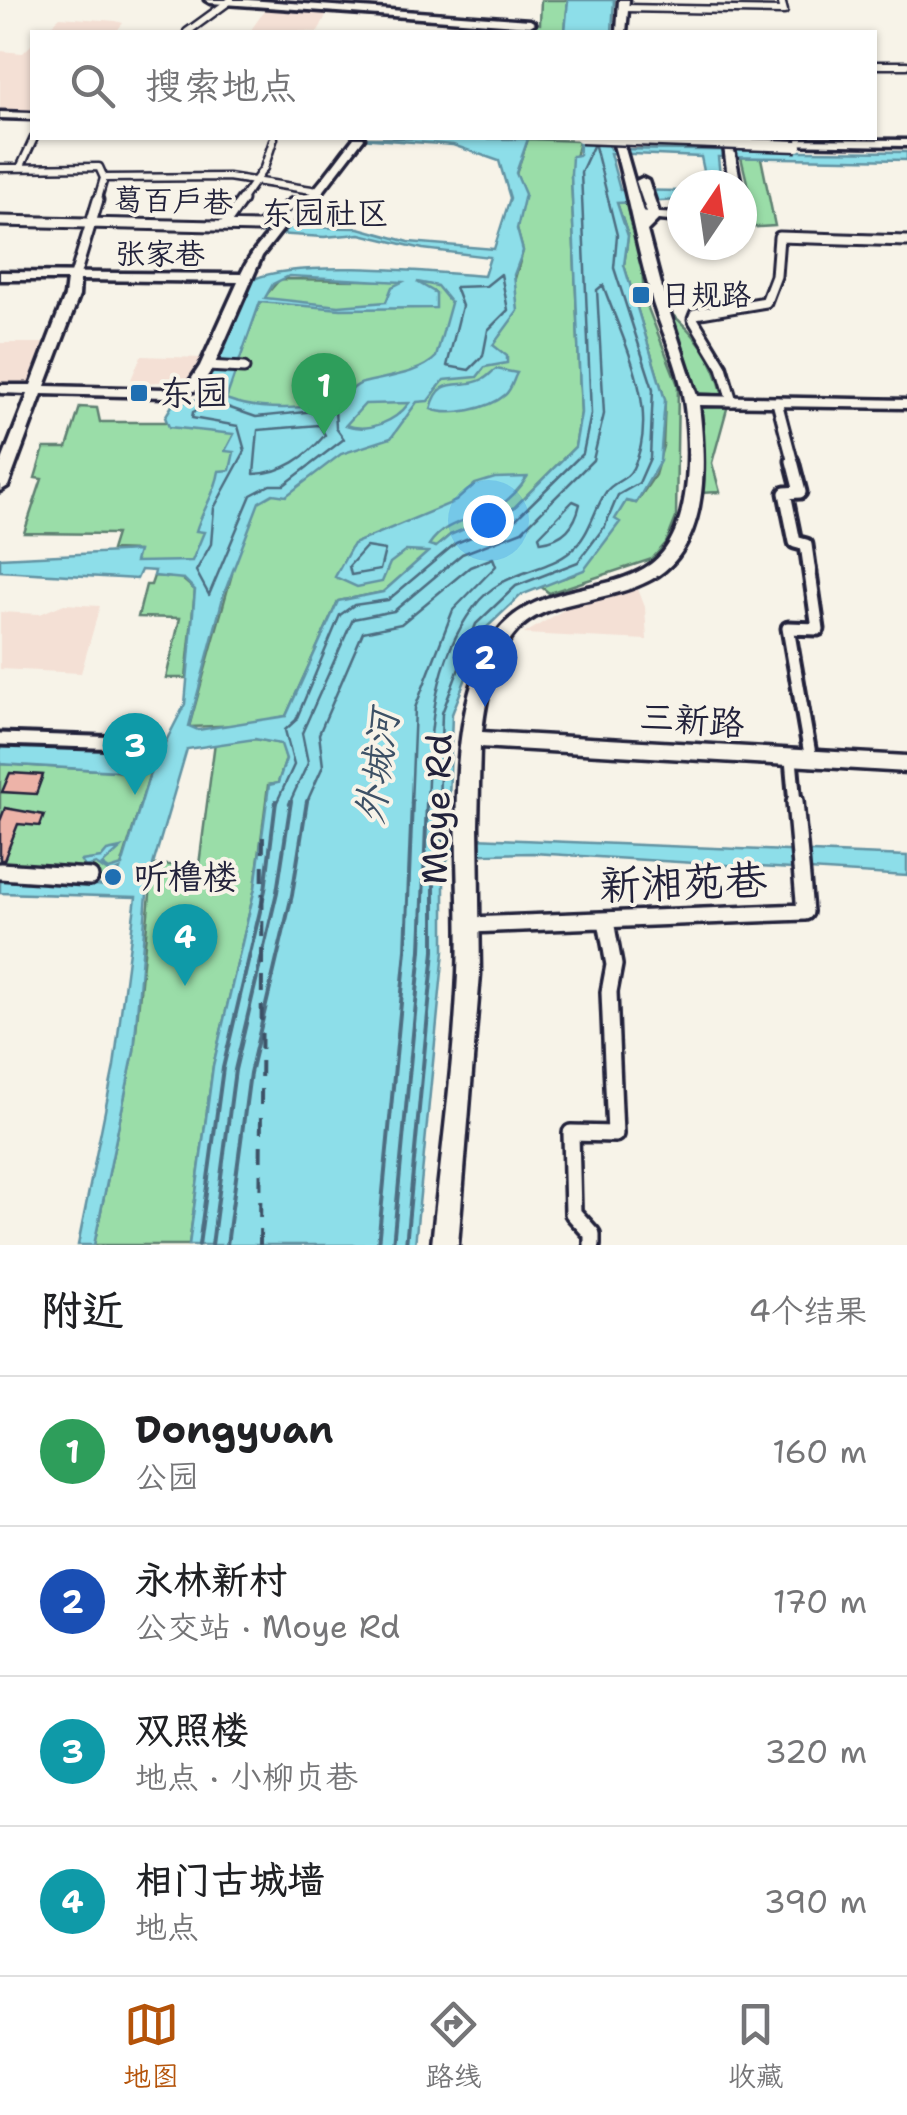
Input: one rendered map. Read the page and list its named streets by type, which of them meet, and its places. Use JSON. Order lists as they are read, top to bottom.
{
  "streets": {
    "main road": ["张家巷", "三新路", "Moye Rd"],
    "street": ["葛百户巷", "新湘苑巷"]
  },
  "crossings": [
    ["三新路", "Moye Rd"],
    ["三新路", "新湘苑巷"],
    ["Moye Rd", "新湘苑巷"]
  ],
  "districts": ["东园社区"],
  "water": ["外城河"],
  "places": {
    "transit": ["日规路", "东园"],
    "other": ["听橹楼"]
  },
  "north": "top",
  "page": {
    "search": "搜索地点",
    "pins": [
      "1",
      "2",
      "3",
      "4"
    ],
    "heading": ["附近", "4个结果"],
    "list": [
      {
        "mark": "1",
        "name": "Dongyuan",
        "note": "公园",
        "value": "160 m"
      },
      {
        "mark": "2",
        "name": "永林新村",
        "note": "公交站 · Moye Rd",
        "value": "170 m"
      },
      {
        "mark": "3",
        "name": "双照楼",
        "note": "地点 · 小柳贞巷",
        "value": "320 m"
      },
      {
        "mark": "4",
        "name": "相门古城墙",
        "note": "地点",
        "value": "390 m"
      }
    ],
    "nav": ["地图", "路线", "收藏"]
  }
}
